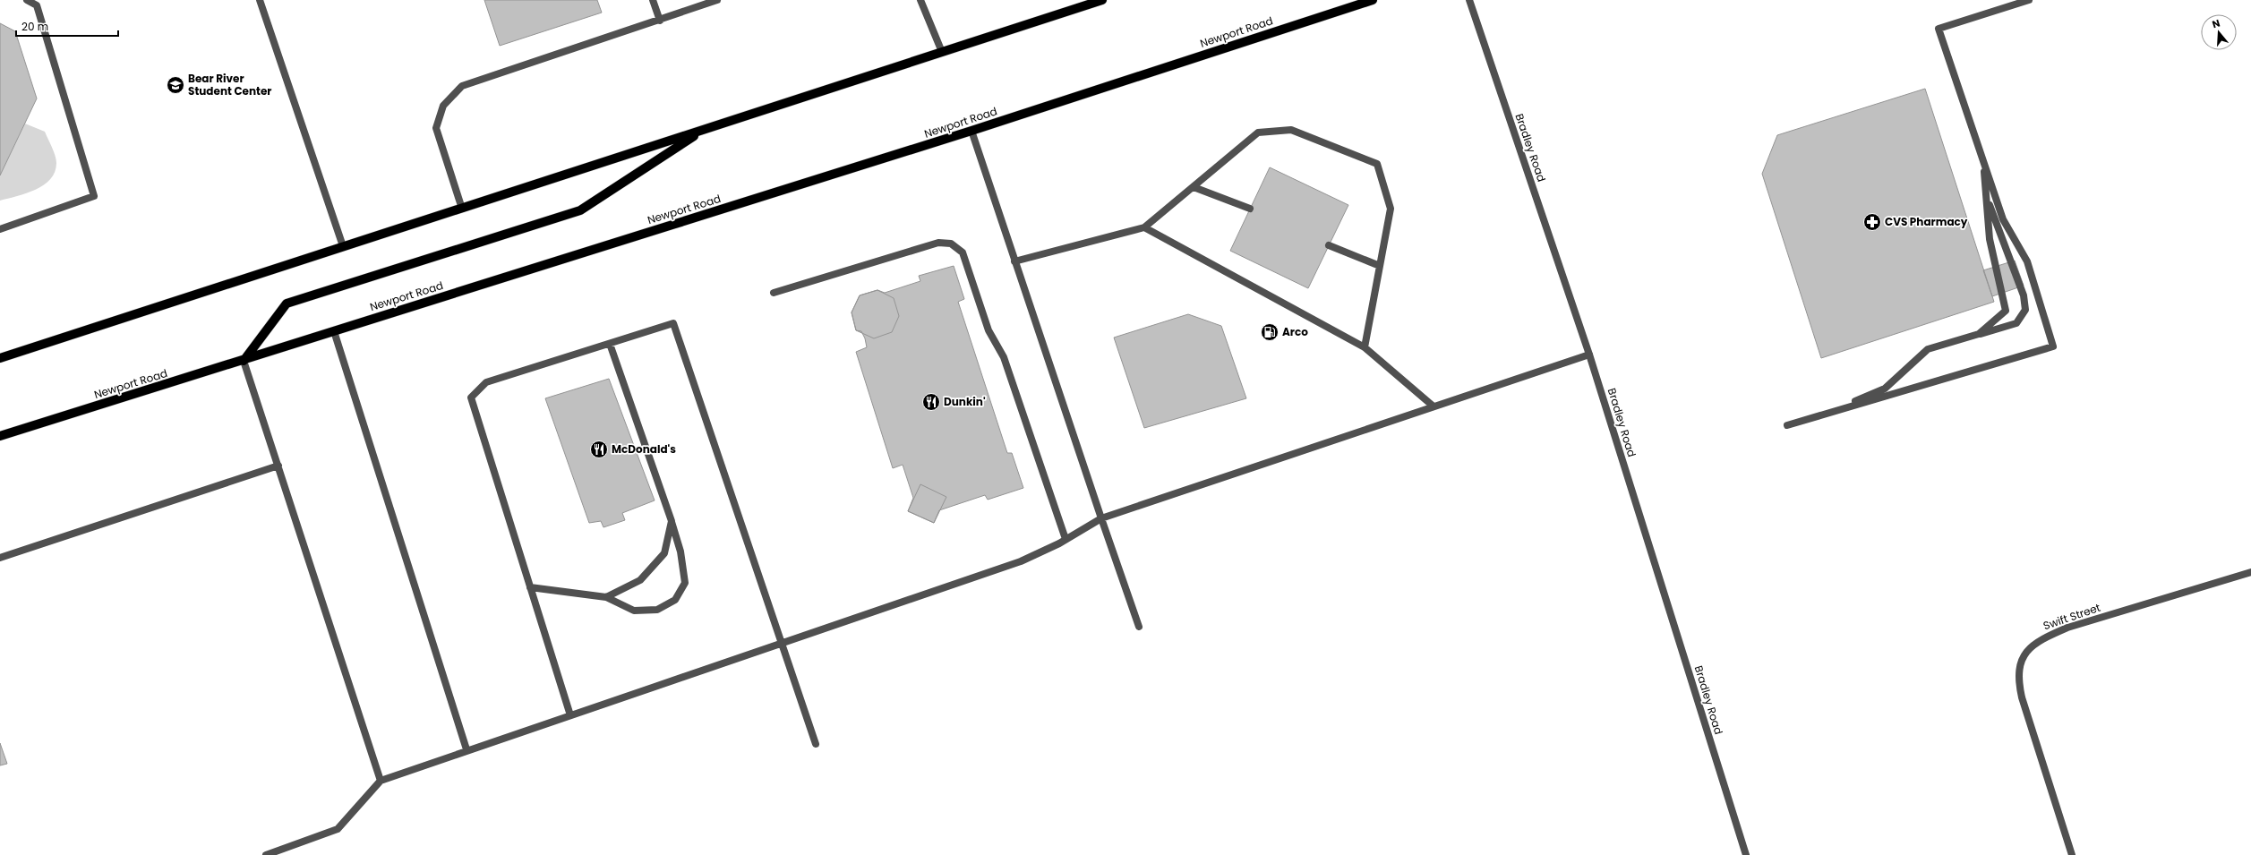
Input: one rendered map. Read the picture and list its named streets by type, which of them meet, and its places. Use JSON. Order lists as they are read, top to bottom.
{
  "streets": {
    "main road": ["Newport Road"],
    "street": ["Bradley Road", "Swift Street"]
  },
  "places": {
    "school or university": ["Bear River Student Center"],
    "pharmacy": ["CVS Pharmacy"],
    "fuel station": ["Arco"],
    "restaurant": ["Dunkin'", "McDonald's"]
  },
  "scale_bar": "20 m",
  "north": "top"
}
